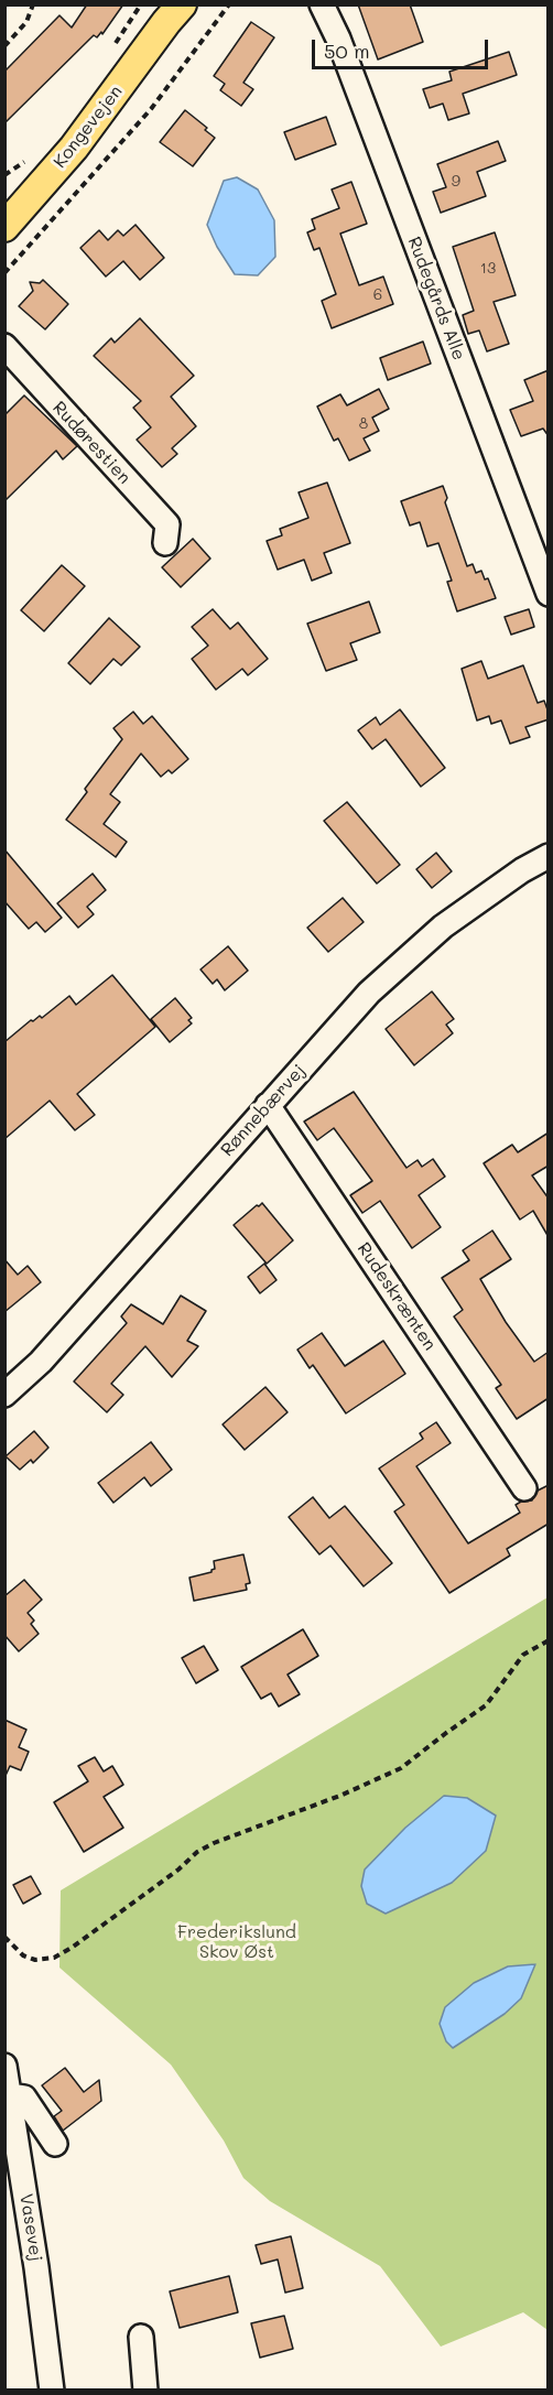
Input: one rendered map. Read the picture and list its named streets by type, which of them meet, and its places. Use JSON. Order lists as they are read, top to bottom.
{
  "streets": {
    "main road": ["Kongevejen"],
    "street": [
      "Rudegårds Alle",
      "Rudørestien",
      "Rønnebærvej",
      "Rudeskrænten",
      "Vasevej"
    ]
  },
  "crossings": [
    ["Rønnebærvej", "Rudeskrænten"]
  ],
  "parks": ["Frederikslund Skov Øst"],
  "house_numbers": [
    "9",
    "13",
    "6",
    "8"
  ],
  "scale_bar": "50 m"
}
